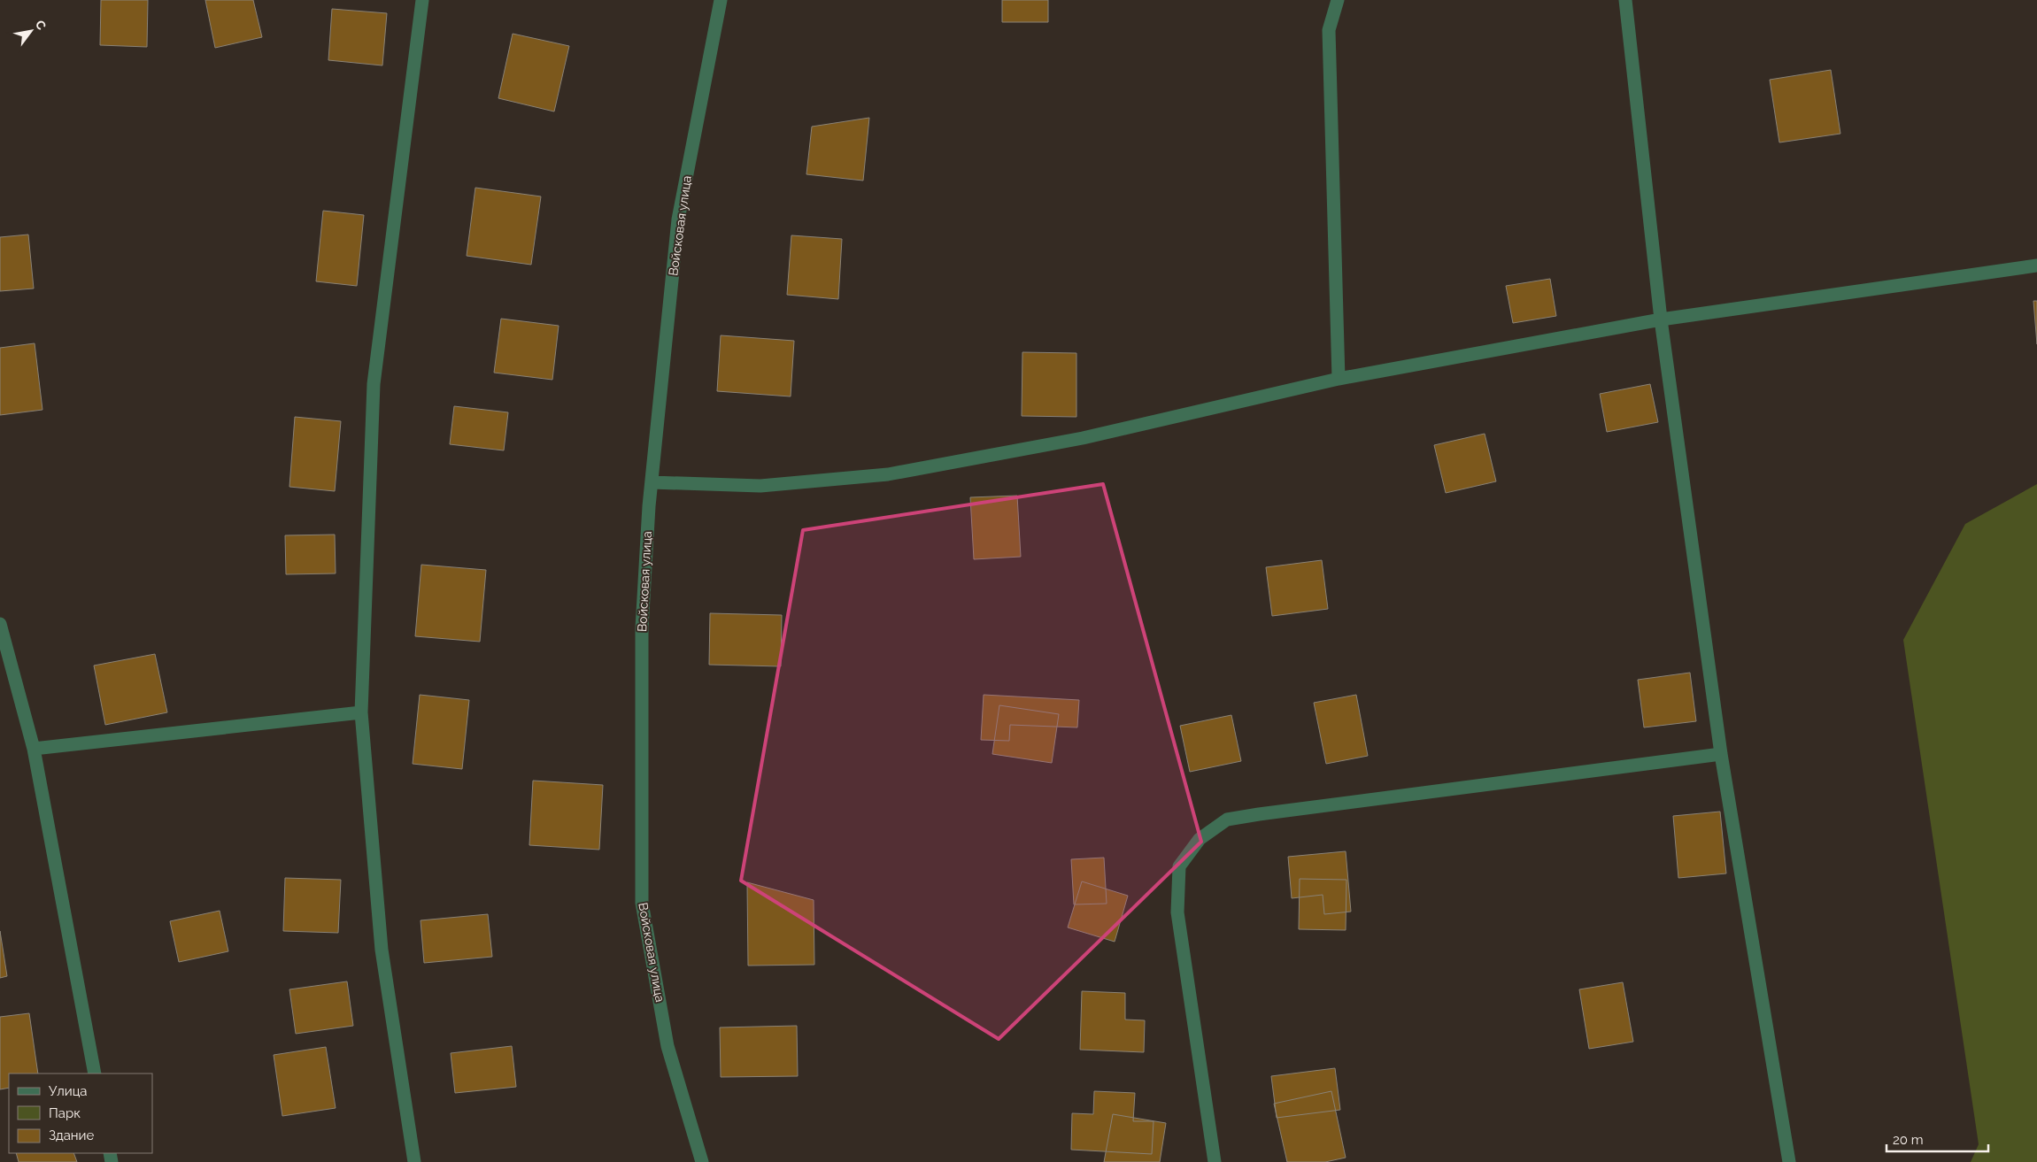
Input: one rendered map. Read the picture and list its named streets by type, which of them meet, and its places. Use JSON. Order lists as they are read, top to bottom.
{
  "streets": {
    "street": ["Войсковая улица"]
  },
  "legend": ["Улица", "Парк", "Здание"],
  "scale_bar": "20 m",
  "north": "top right"
}
